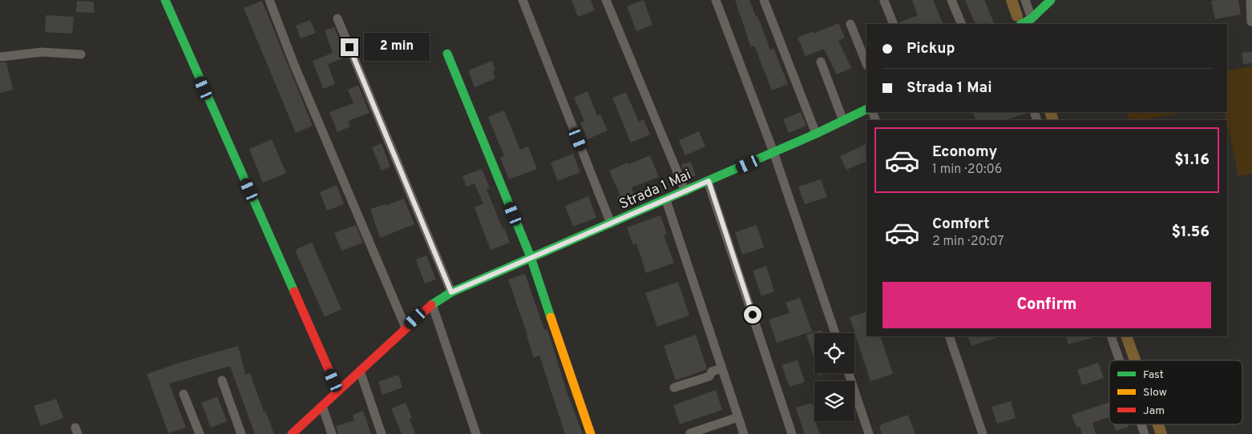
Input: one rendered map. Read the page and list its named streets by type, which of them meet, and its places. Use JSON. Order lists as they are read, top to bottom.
{
  "streets": {
    "street": ["Strada 1 Mai"]
  },
  "legend": ["Fast", "Slow", "Jam"],
  "page": {
    "banner": ["Pickup", "Strada 1 Mai"],
    "bubble": "2 min",
    "list": [
      {
        "name": "Economy",
        "note": "1 min · 20:06",
        "value": "$1.16"
      },
      {
        "name": "Comfort",
        "note": "2 min · 20:07",
        "value": "$1.56"
      }
    ],
    "buttons": "Confirm"
  }
}
